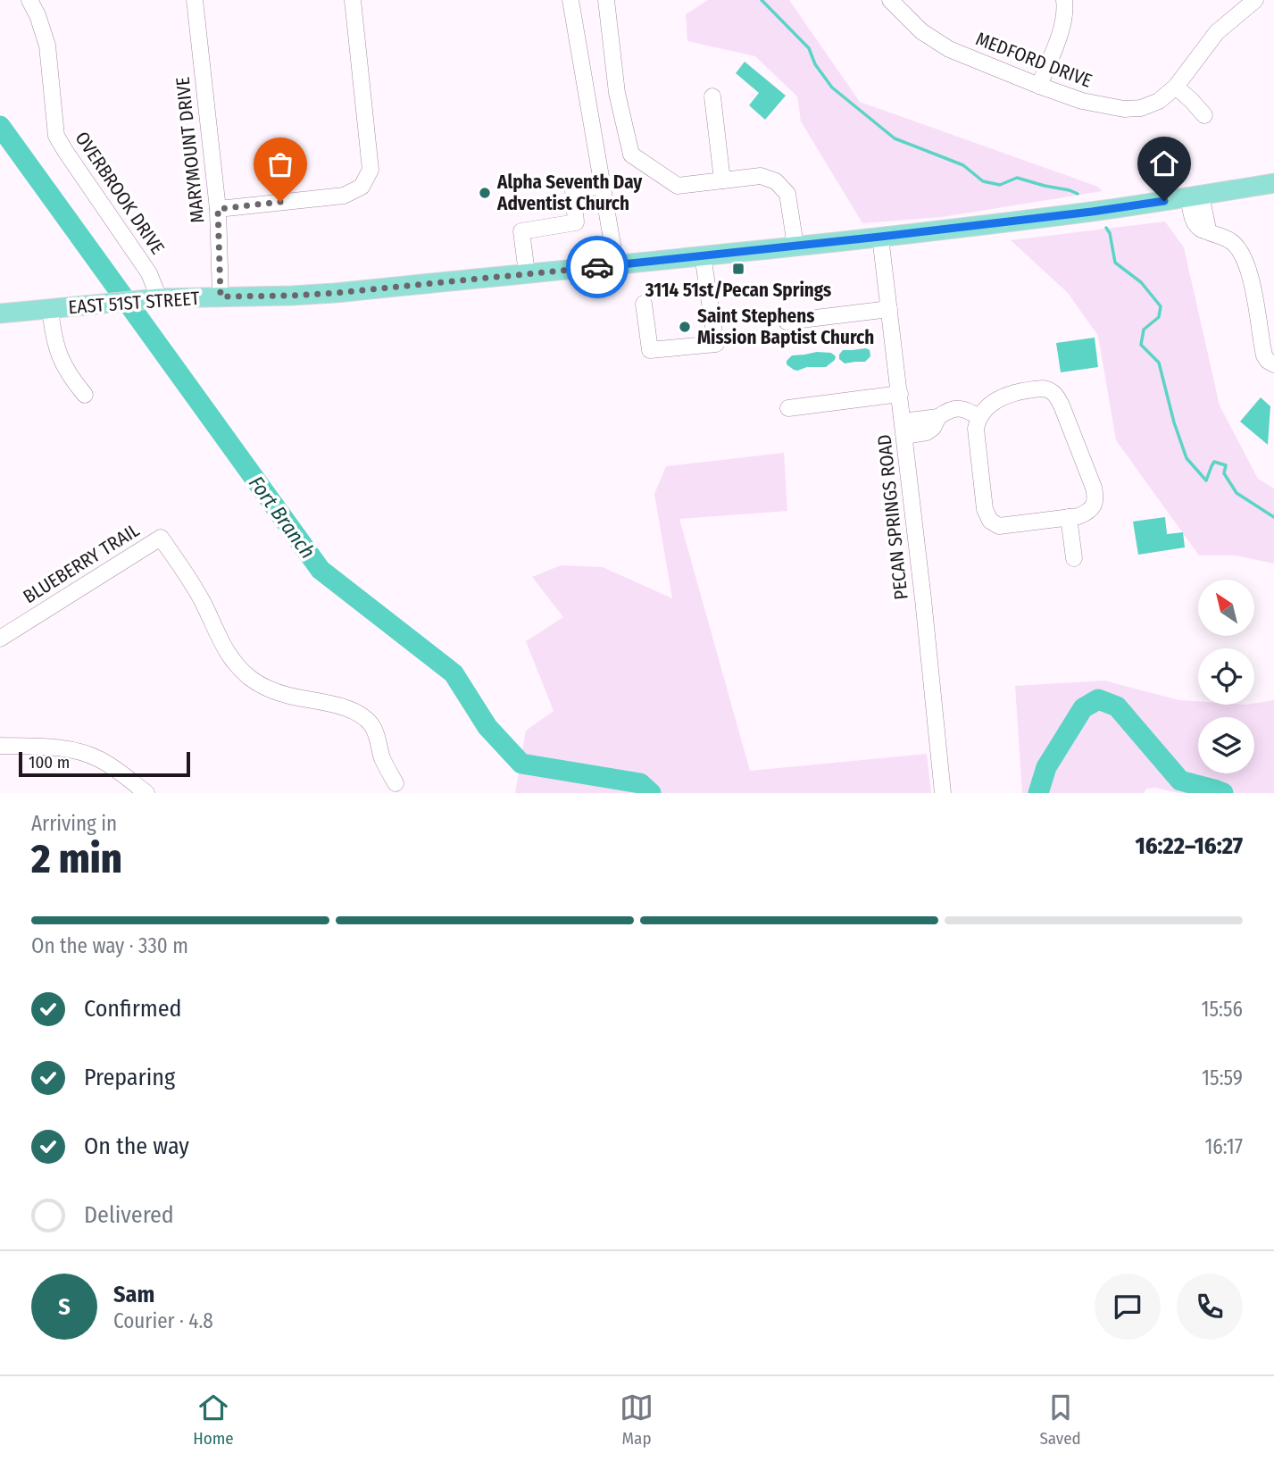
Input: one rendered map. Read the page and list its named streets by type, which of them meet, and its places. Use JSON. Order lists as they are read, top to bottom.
{
  "streets": {
    "main road": ["EAST 51ST STREET"],
    "street": [
      "MEDFORD DRIVE",
      "MARYMOUNT DRIVE",
      "OVERBROOK DRIVE",
      "PECAN SPRINGS ROAD",
      "BLUEBERRY TRAIL"
    ]
  },
  "crossings": [
    ["MARYMOUNT DRIVE", "EAST 51ST STREET"],
    ["OVERBROOK DRIVE", "EAST 51ST STREET"],
    ["EAST 51ST STREET", "PECAN SPRINGS ROAD"]
  ],
  "water": ["Fort Branch"],
  "places": {
    "other": ["Alpha Seventh Day Adventist Church", "Saint Stephens Mission Baptist Church"],
    "transit": ["3114 51st/Pecan Springs"]
  },
  "scale_bar": "100 m",
  "north": "top left",
  "page": {
    "scale": "100 m",
    "heading": ["2 min", "Arriving in", "16:22–16:27"],
    "panel": ["Sam", "Courier · 4.8"],
    "bar": "On the way · 330 m",
    "list": [
      ["Confirmed", "15:56"],
      ["Preparing", "15:59"],
      ["On the way", "16:17"],
      "Delivered"
    ],
    "round": "S",
    "tabs": ["Home", "Map", "Saved"]
  }
}
